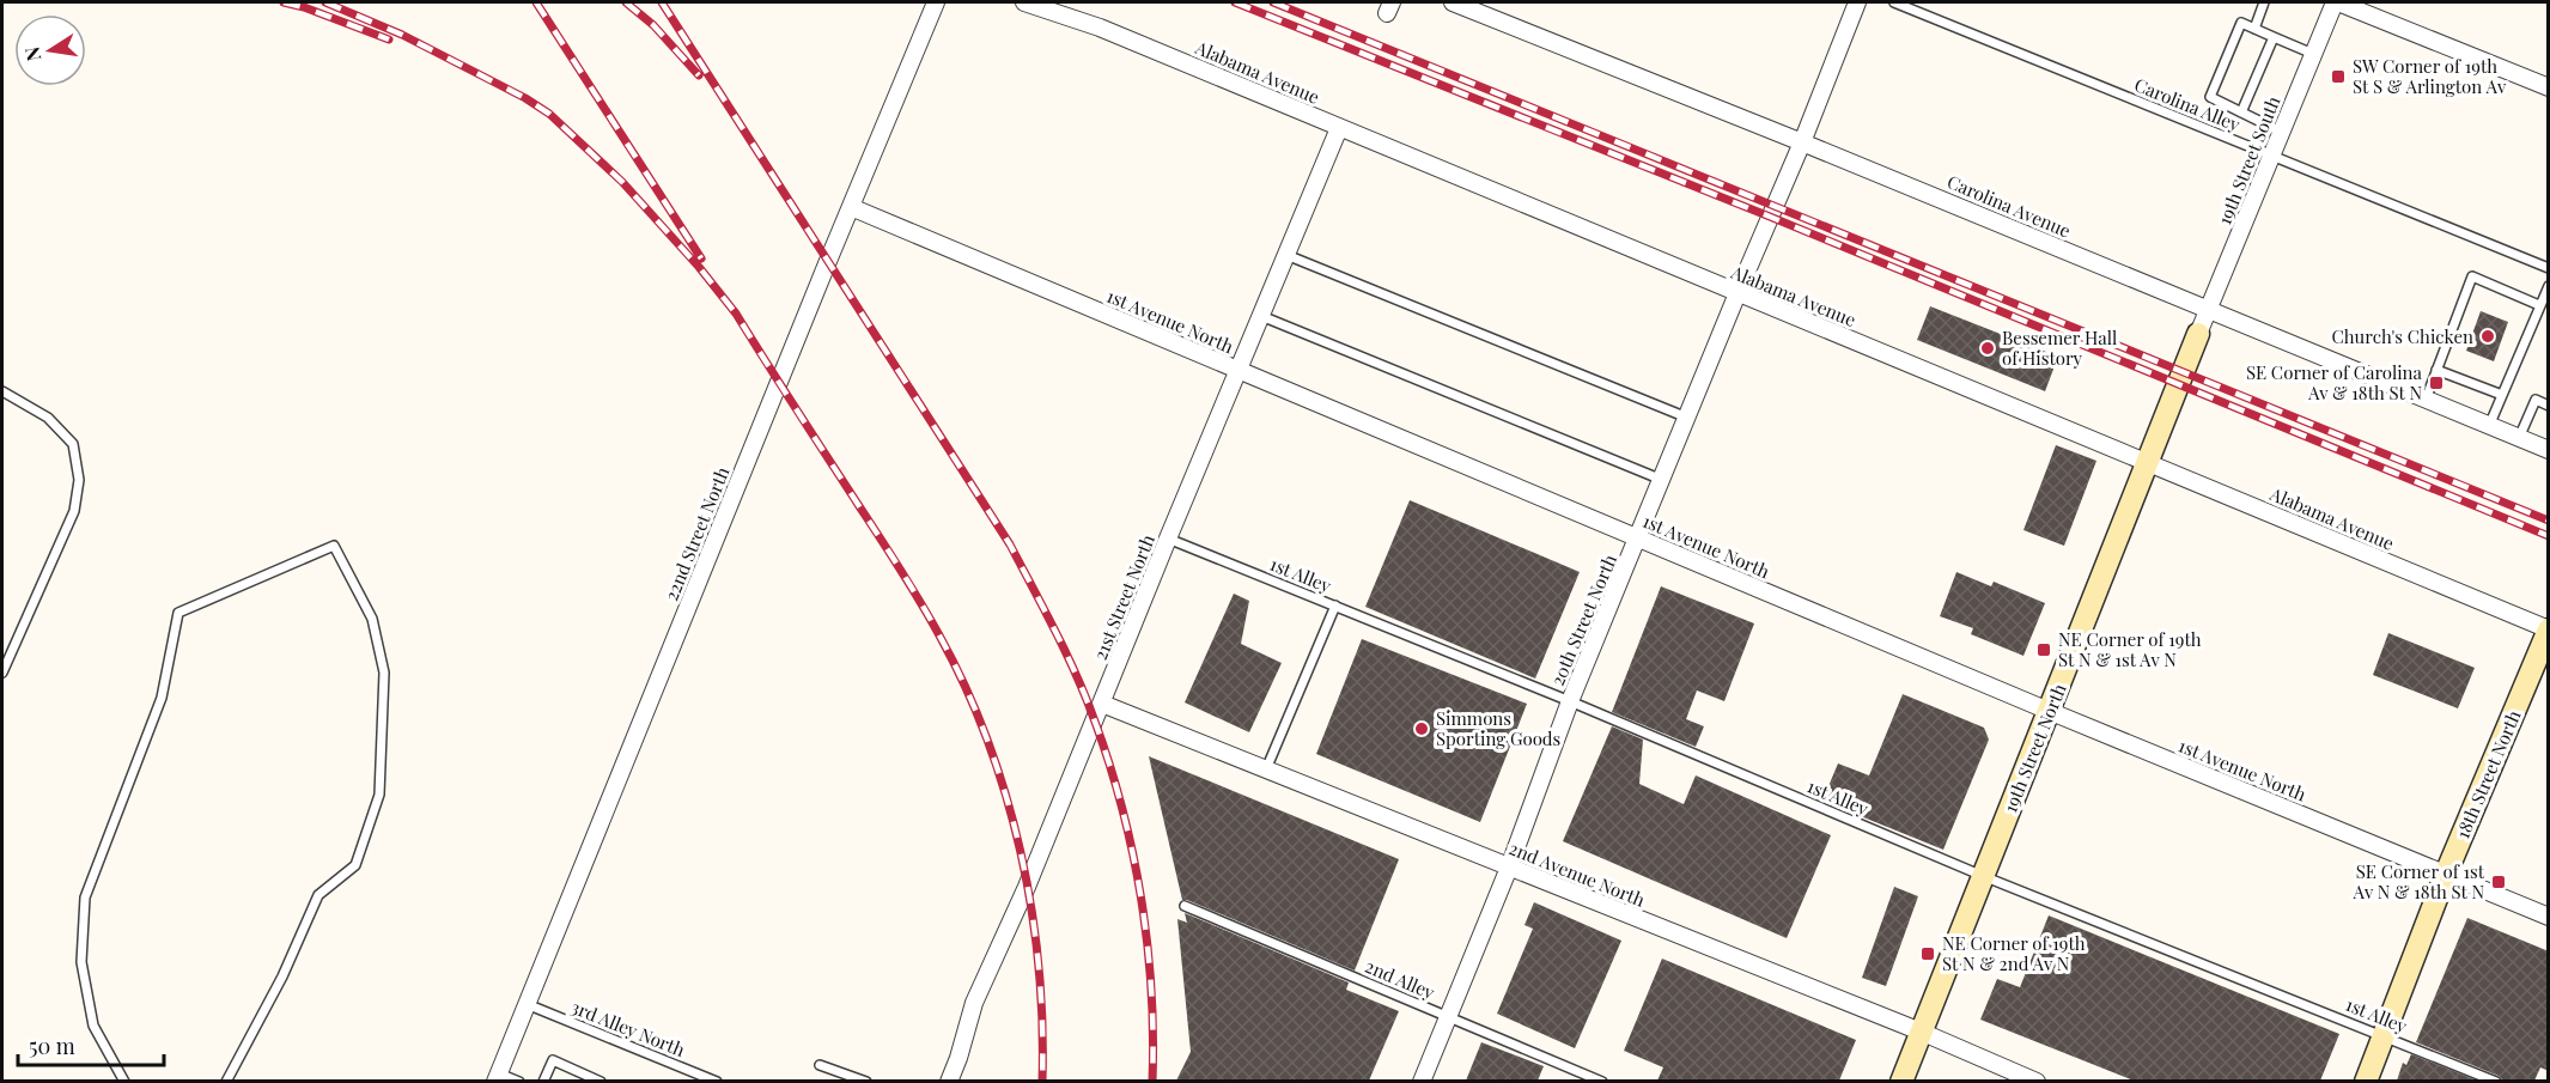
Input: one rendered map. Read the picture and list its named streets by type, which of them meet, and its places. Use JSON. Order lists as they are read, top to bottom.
{
  "streets": {
    "street": [
      "Alabama Avenue",
      "19th Street South",
      "Carolina Avenue",
      "1st Avenue North",
      "22nd Street North",
      "21st Street North",
      "20th Street North",
      "19th Street North",
      "18th Street North",
      "2nd Avenue North"
    ],
    "lane": [
      "Carolina Alley",
      "1st Alley",
      "2nd Alley",
      "3rd Alley North"
    ]
  },
  "crossings": [
    ["Alabama Avenue", "21st Street North"],
    ["Alabama Avenue", "20th Street North"],
    ["Alabama Avenue", "19th Street North"],
    ["Alabama Avenue", "18th Street North"],
    ["Carolina Alley", "19th Street South"],
    ["19th Street South", "Carolina Avenue"],
    ["19th Street South", "19th Street North"],
    ["Carolina Avenue", "20th Street North"],
    ["1st Avenue North", "22nd Street North"],
    ["1st Avenue North", "21st Street North"],
    ["1st Avenue North", "20th Street North"],
    ["1st Avenue North", "19th Street North"],
    ["1st Avenue North", "18th Street North"],
    ["22nd Street North", "3rd Alley North"],
    ["1st Alley", "21st Street North"],
    ["1st Alley", "20th Street North"],
    ["1st Alley", "19th Street North"],
    ["1st Alley", "18th Street North"],
    ["21st Street North", "2nd Avenue North"],
    ["20th Street North", "2nd Avenue North"],
    ["20th Street North", "2nd Alley"],
    ["19th Street North", "2nd Avenue North"]
  ],
  "places": {
    "transit": [
      "SW Corner of 19th St S & Arlington Av",
      "SE Corner of Carolina Av & 18th St N",
      "NE Corner of 19th St N & 1st Av N",
      "SE Corner of 1st Av N & 18th St N",
      "NE Corner of 19th St N & 2nd Av N"
    ],
    "other": ["Church's Chicken", "Bessemer Hall of History", "Simmons Sporting Goods"]
  },
  "scale_bar": "50 m",
  "north": "left"
}
